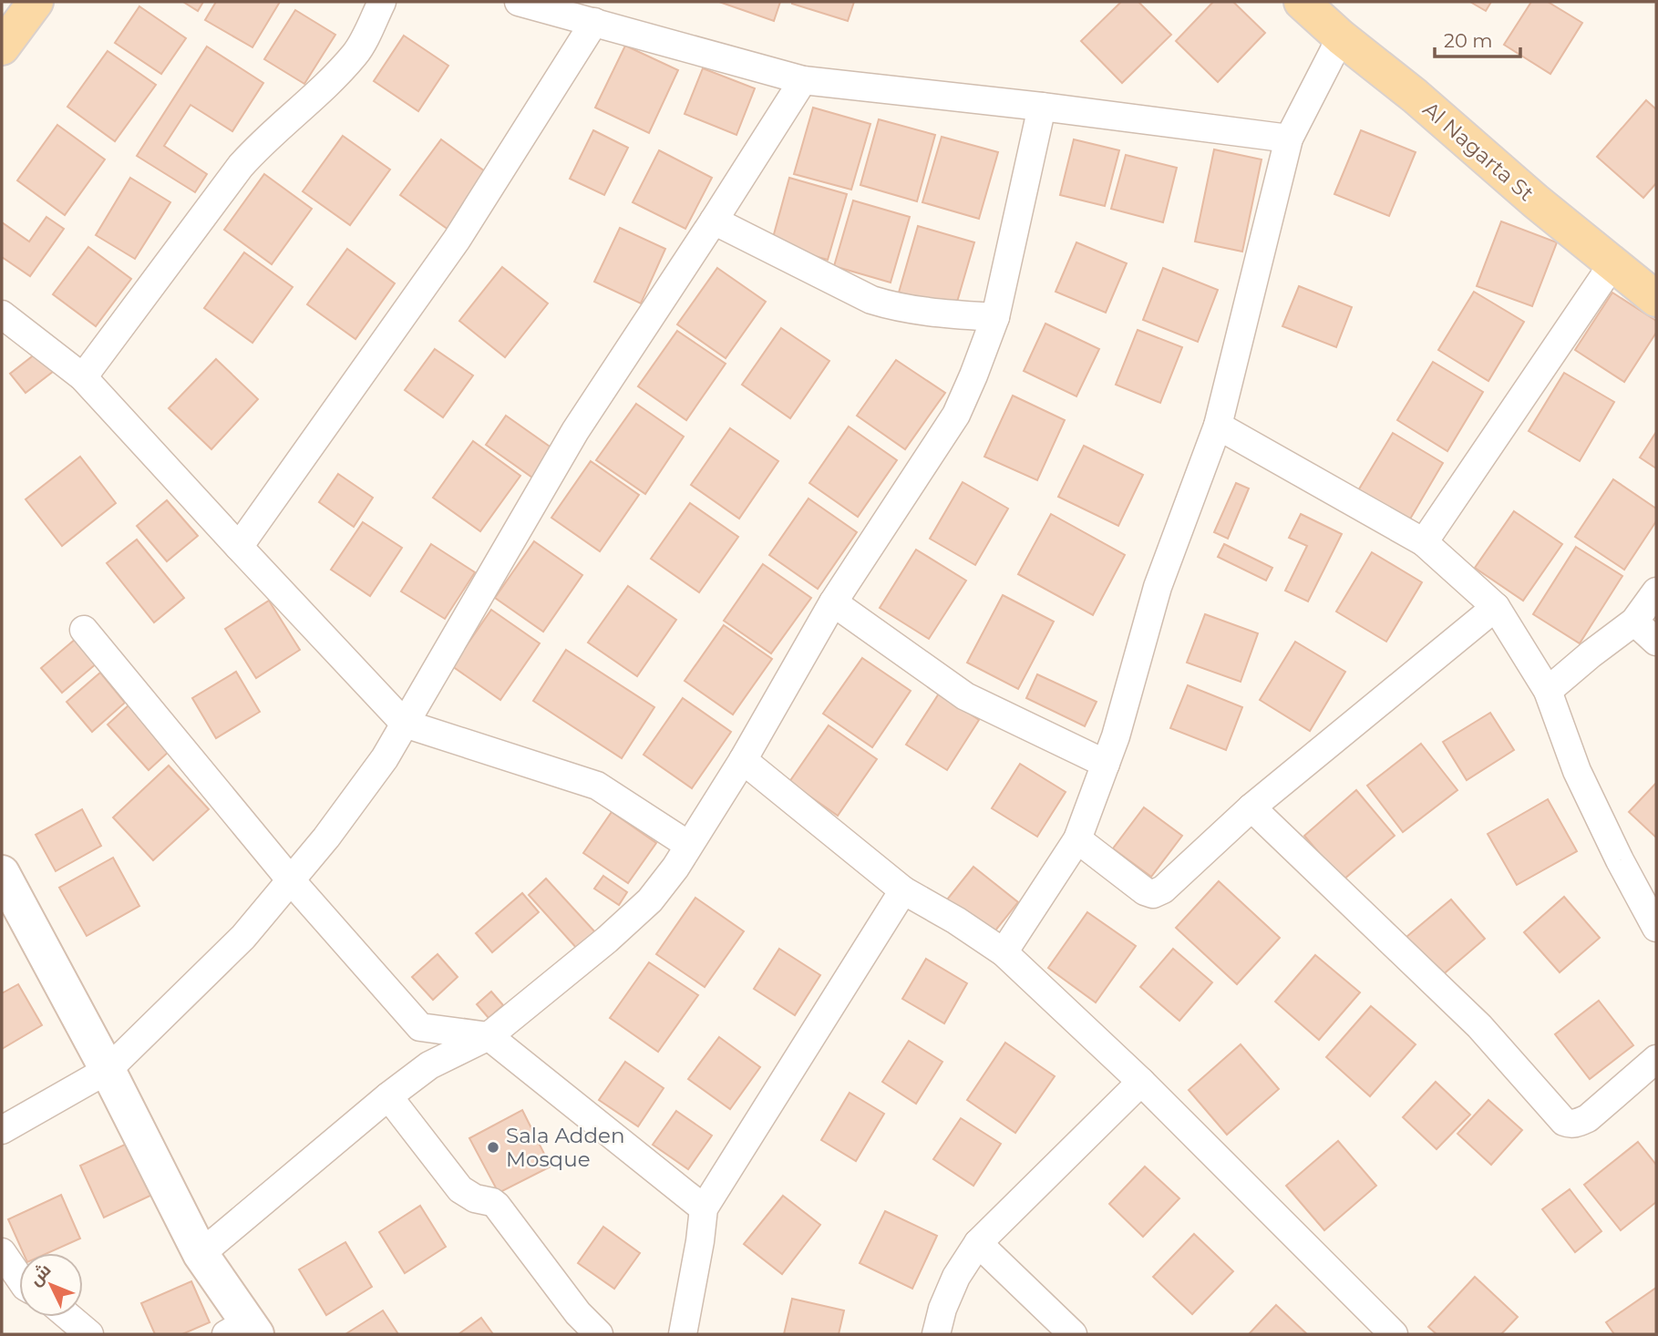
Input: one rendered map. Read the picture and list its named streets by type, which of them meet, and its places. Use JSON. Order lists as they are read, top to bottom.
{
  "streets": {
    "main road": ["Al Nagarta St"]
  },
  "places": ["Sala Adden Mosque"],
  "scale_bar": "20 m",
  "north": "top left"
}
